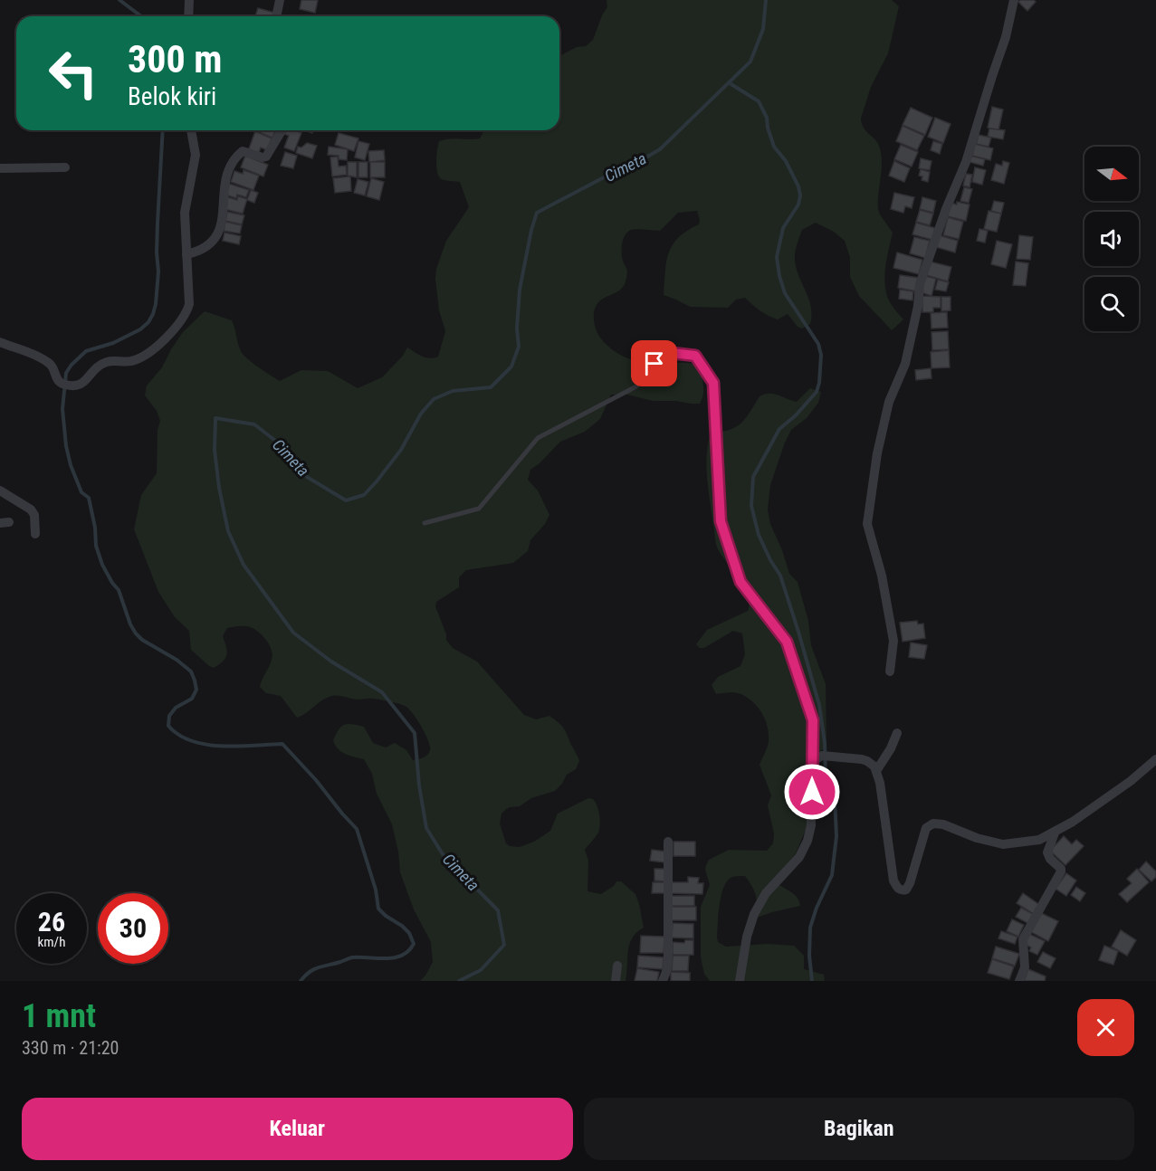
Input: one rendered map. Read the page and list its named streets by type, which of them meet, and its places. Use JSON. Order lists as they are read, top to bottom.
{
  "water": ["Cimeta"],
  "north": "right",
  "page": {
    "turn": ["300 m", "Belok kiri"],
    "speed": "26 km/h",
    "limit": "30",
    "heading": ["1 mnt", "330 m · 21:20"],
    "buttons": ["Keluar", "Bagikan"]
  }
}
